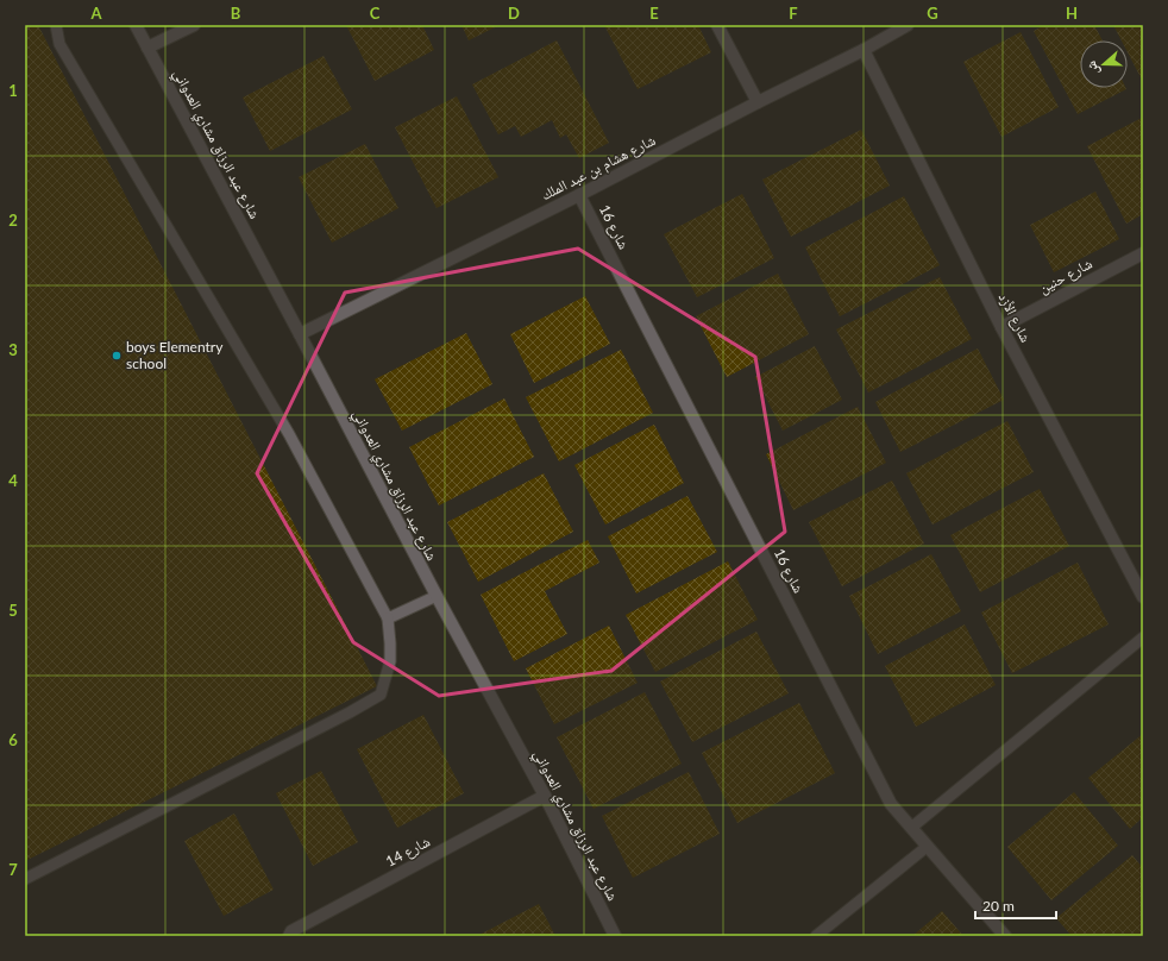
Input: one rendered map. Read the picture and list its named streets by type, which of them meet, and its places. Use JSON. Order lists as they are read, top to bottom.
{
  "streets": {
    "street": [
      "شارع عبد الرزاق مشاري العدواني",
      "شارع هشام بن عبد الملك",
      "شارع 16",
      "شارع حنين",
      "شارع الأزد",
      "شارع 14"
    ]
  },
  "crossings": [
    ["شارع عبد الرزاق مشاري العدواني", "شارع هشام بن عبد الملك"],
    ["شارع عبد الرزاق مشاري العدواني", "شارع 14"],
    ["شارع هشام بن عبد الملك", "شارع 16"],
    ["شارع هشام بن عبد الملك", "شارع الأزد"],
    ["شارع حنين", "شارع الأزد"]
  ],
  "places": ["boys Elementry school"],
  "scale_bar": "20 m",
  "north": "left",
  "grid": {
    "columns": [
      "A",
      "B",
      "C",
      "D",
      "E",
      "F",
      "G",
      "H"
    ],
    "rows": [
      "1",
      "2",
      "3",
      "4",
      "5",
      "6",
      "7"
    ]
  }
}
